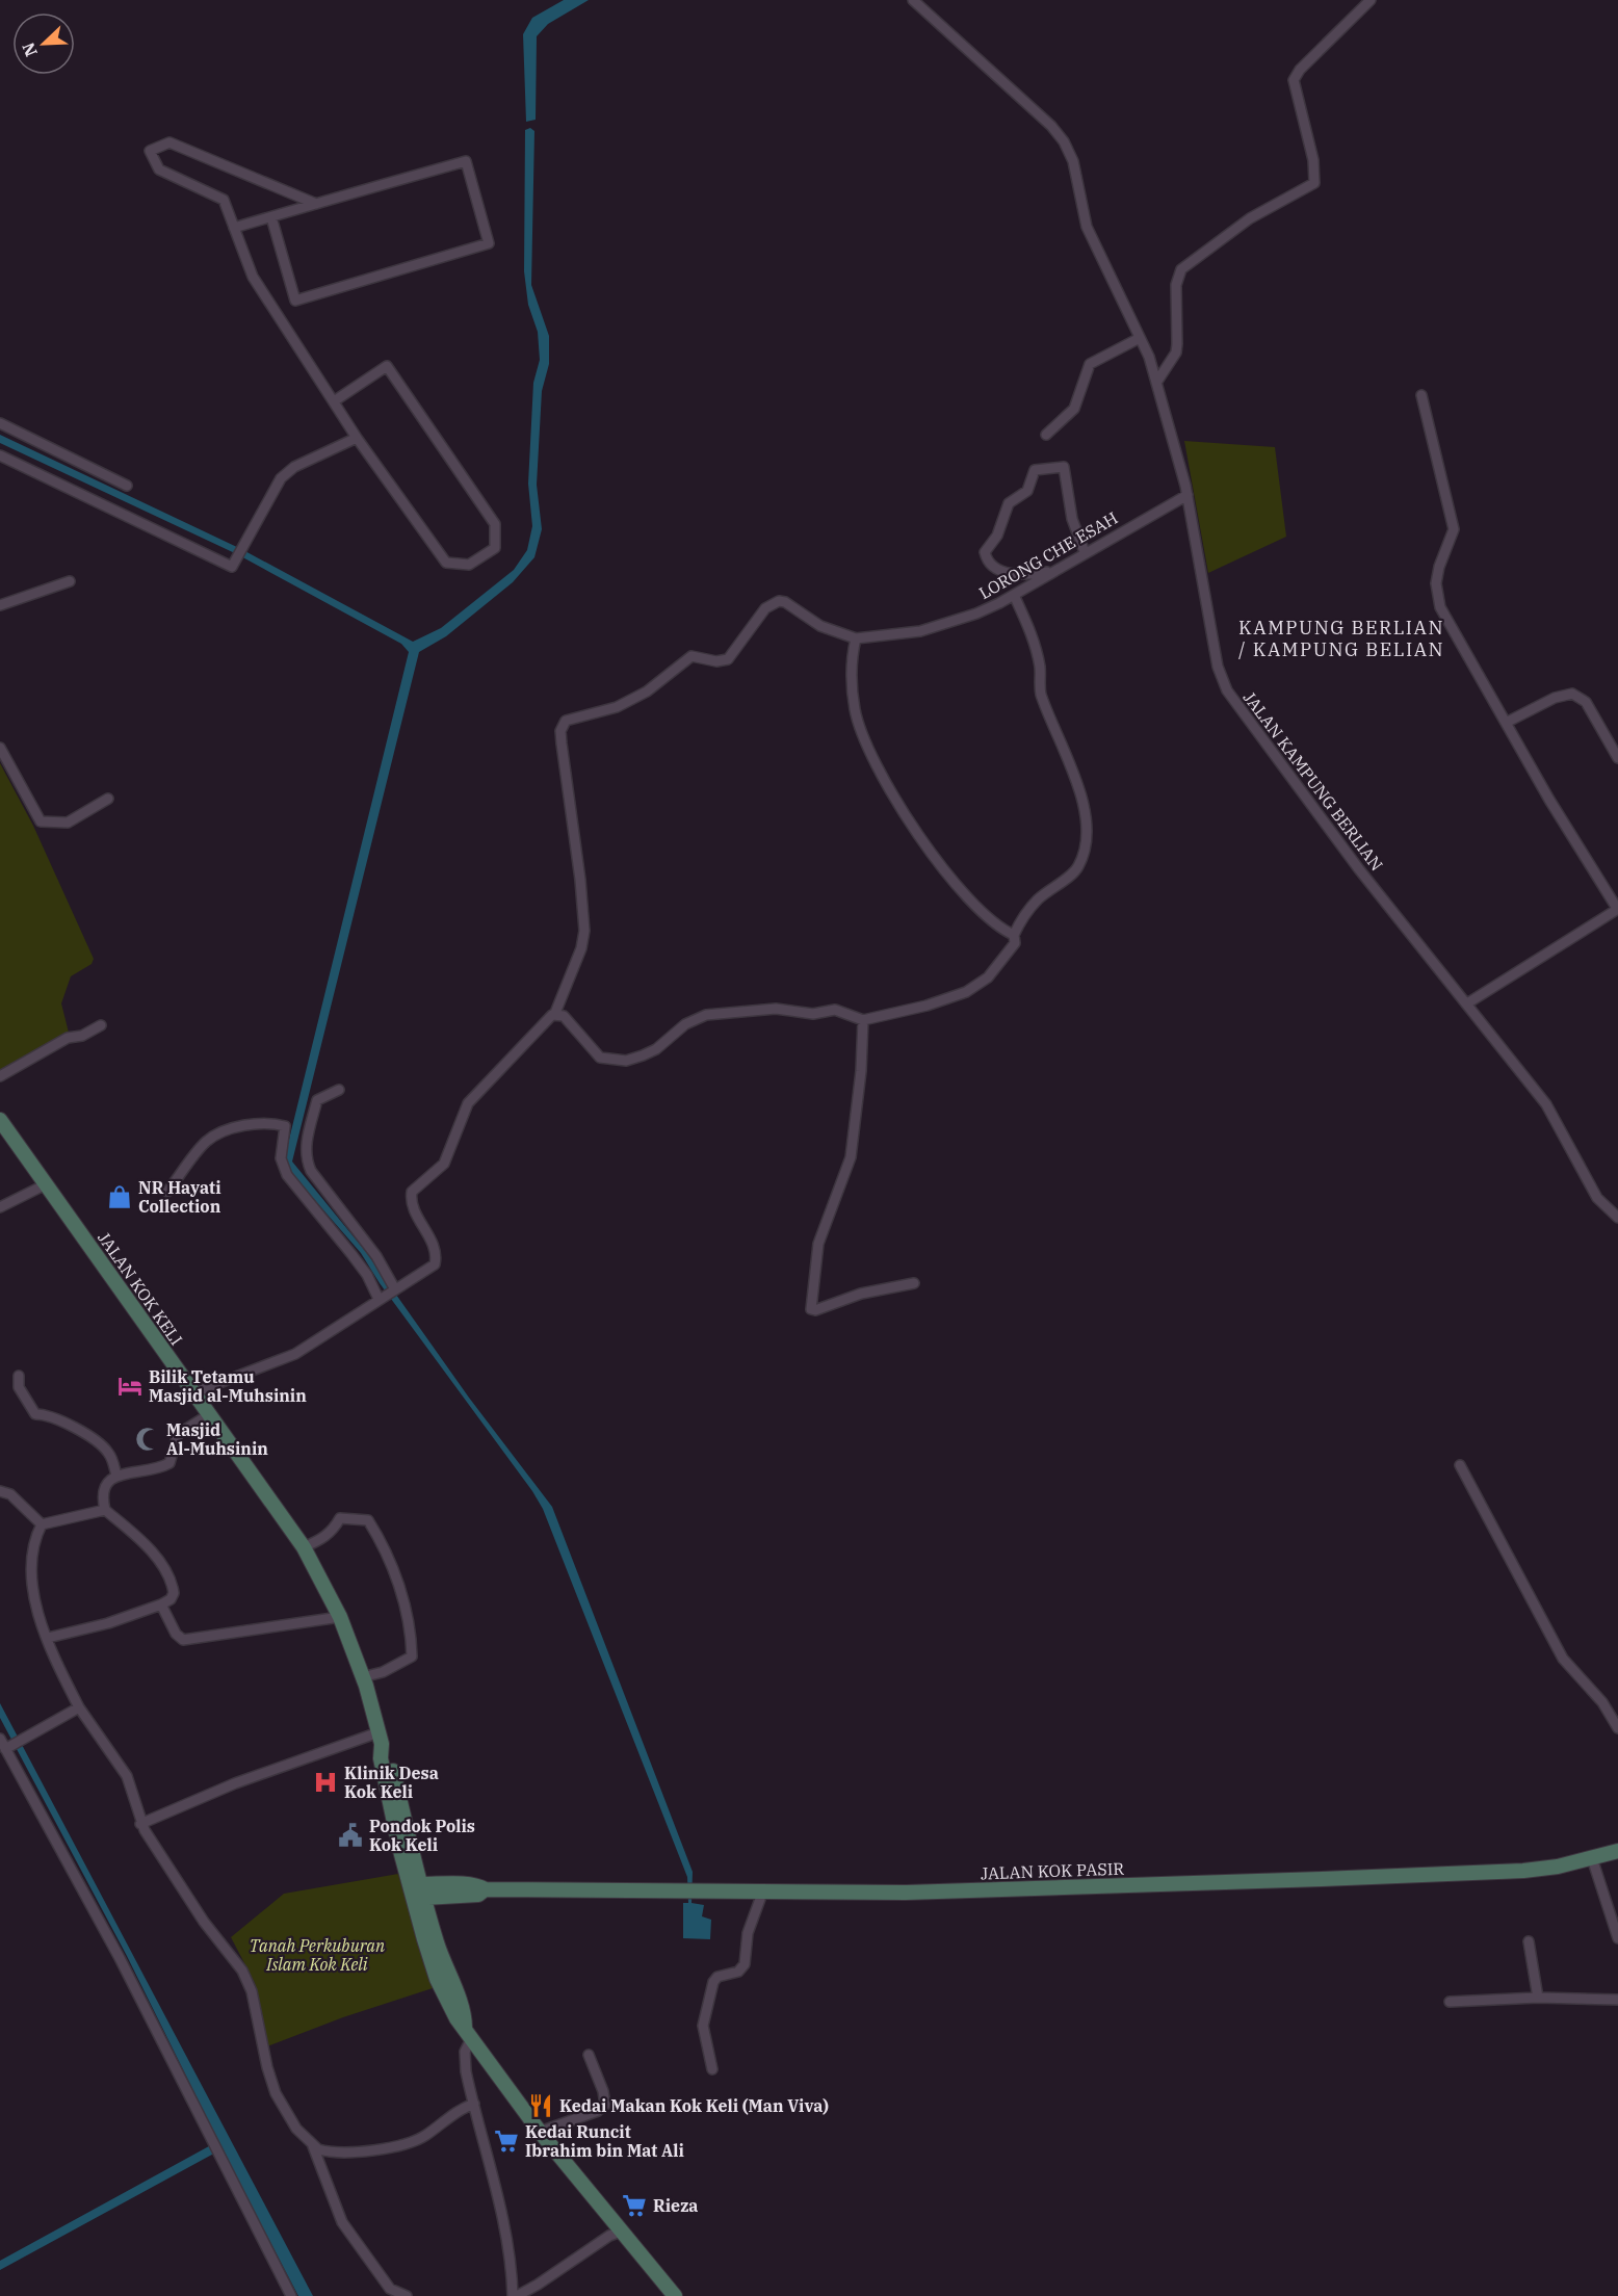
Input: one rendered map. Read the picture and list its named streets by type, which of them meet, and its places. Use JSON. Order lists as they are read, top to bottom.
{
  "streets": {
    "street": [
      "LORONG CHE ESAH",
      "JALAN KAMPUNG BERLIAN",
      "JALAN KOK KELI",
      "JALAN KOK PASIR"
    ]
  },
  "crossings": [
    ["LORONG CHE ESAH", "JALAN KAMPUNG BERLIAN"],
    ["JALAN KOK KELI", "JALAN KOK PASIR"]
  ],
  "districts": ["KAMPUNG BERLIAN / KAMPUNG BELIAN"],
  "parks": ["Tanah Perkuburan Islam Kok Keli"],
  "places": {
    "shop": ["NR Hayati Collection"],
    "hotel": ["Bilik Tetamu Masjid al-Muhsinin"],
    "mosque": ["Masjid Al-Muhsinin"],
    "hospital": ["Klinik Desa Kok Keli"],
    "public building": ["Pondok Polis Kok Keli"],
    "restaurant": ["Kedai Makan Kok Keli (Man Viva)"],
    "supermarket": ["Kedai Runcit Ibrahim bin Mat Ali", "Rieza"]
  },
  "north": "bottom left"
}
